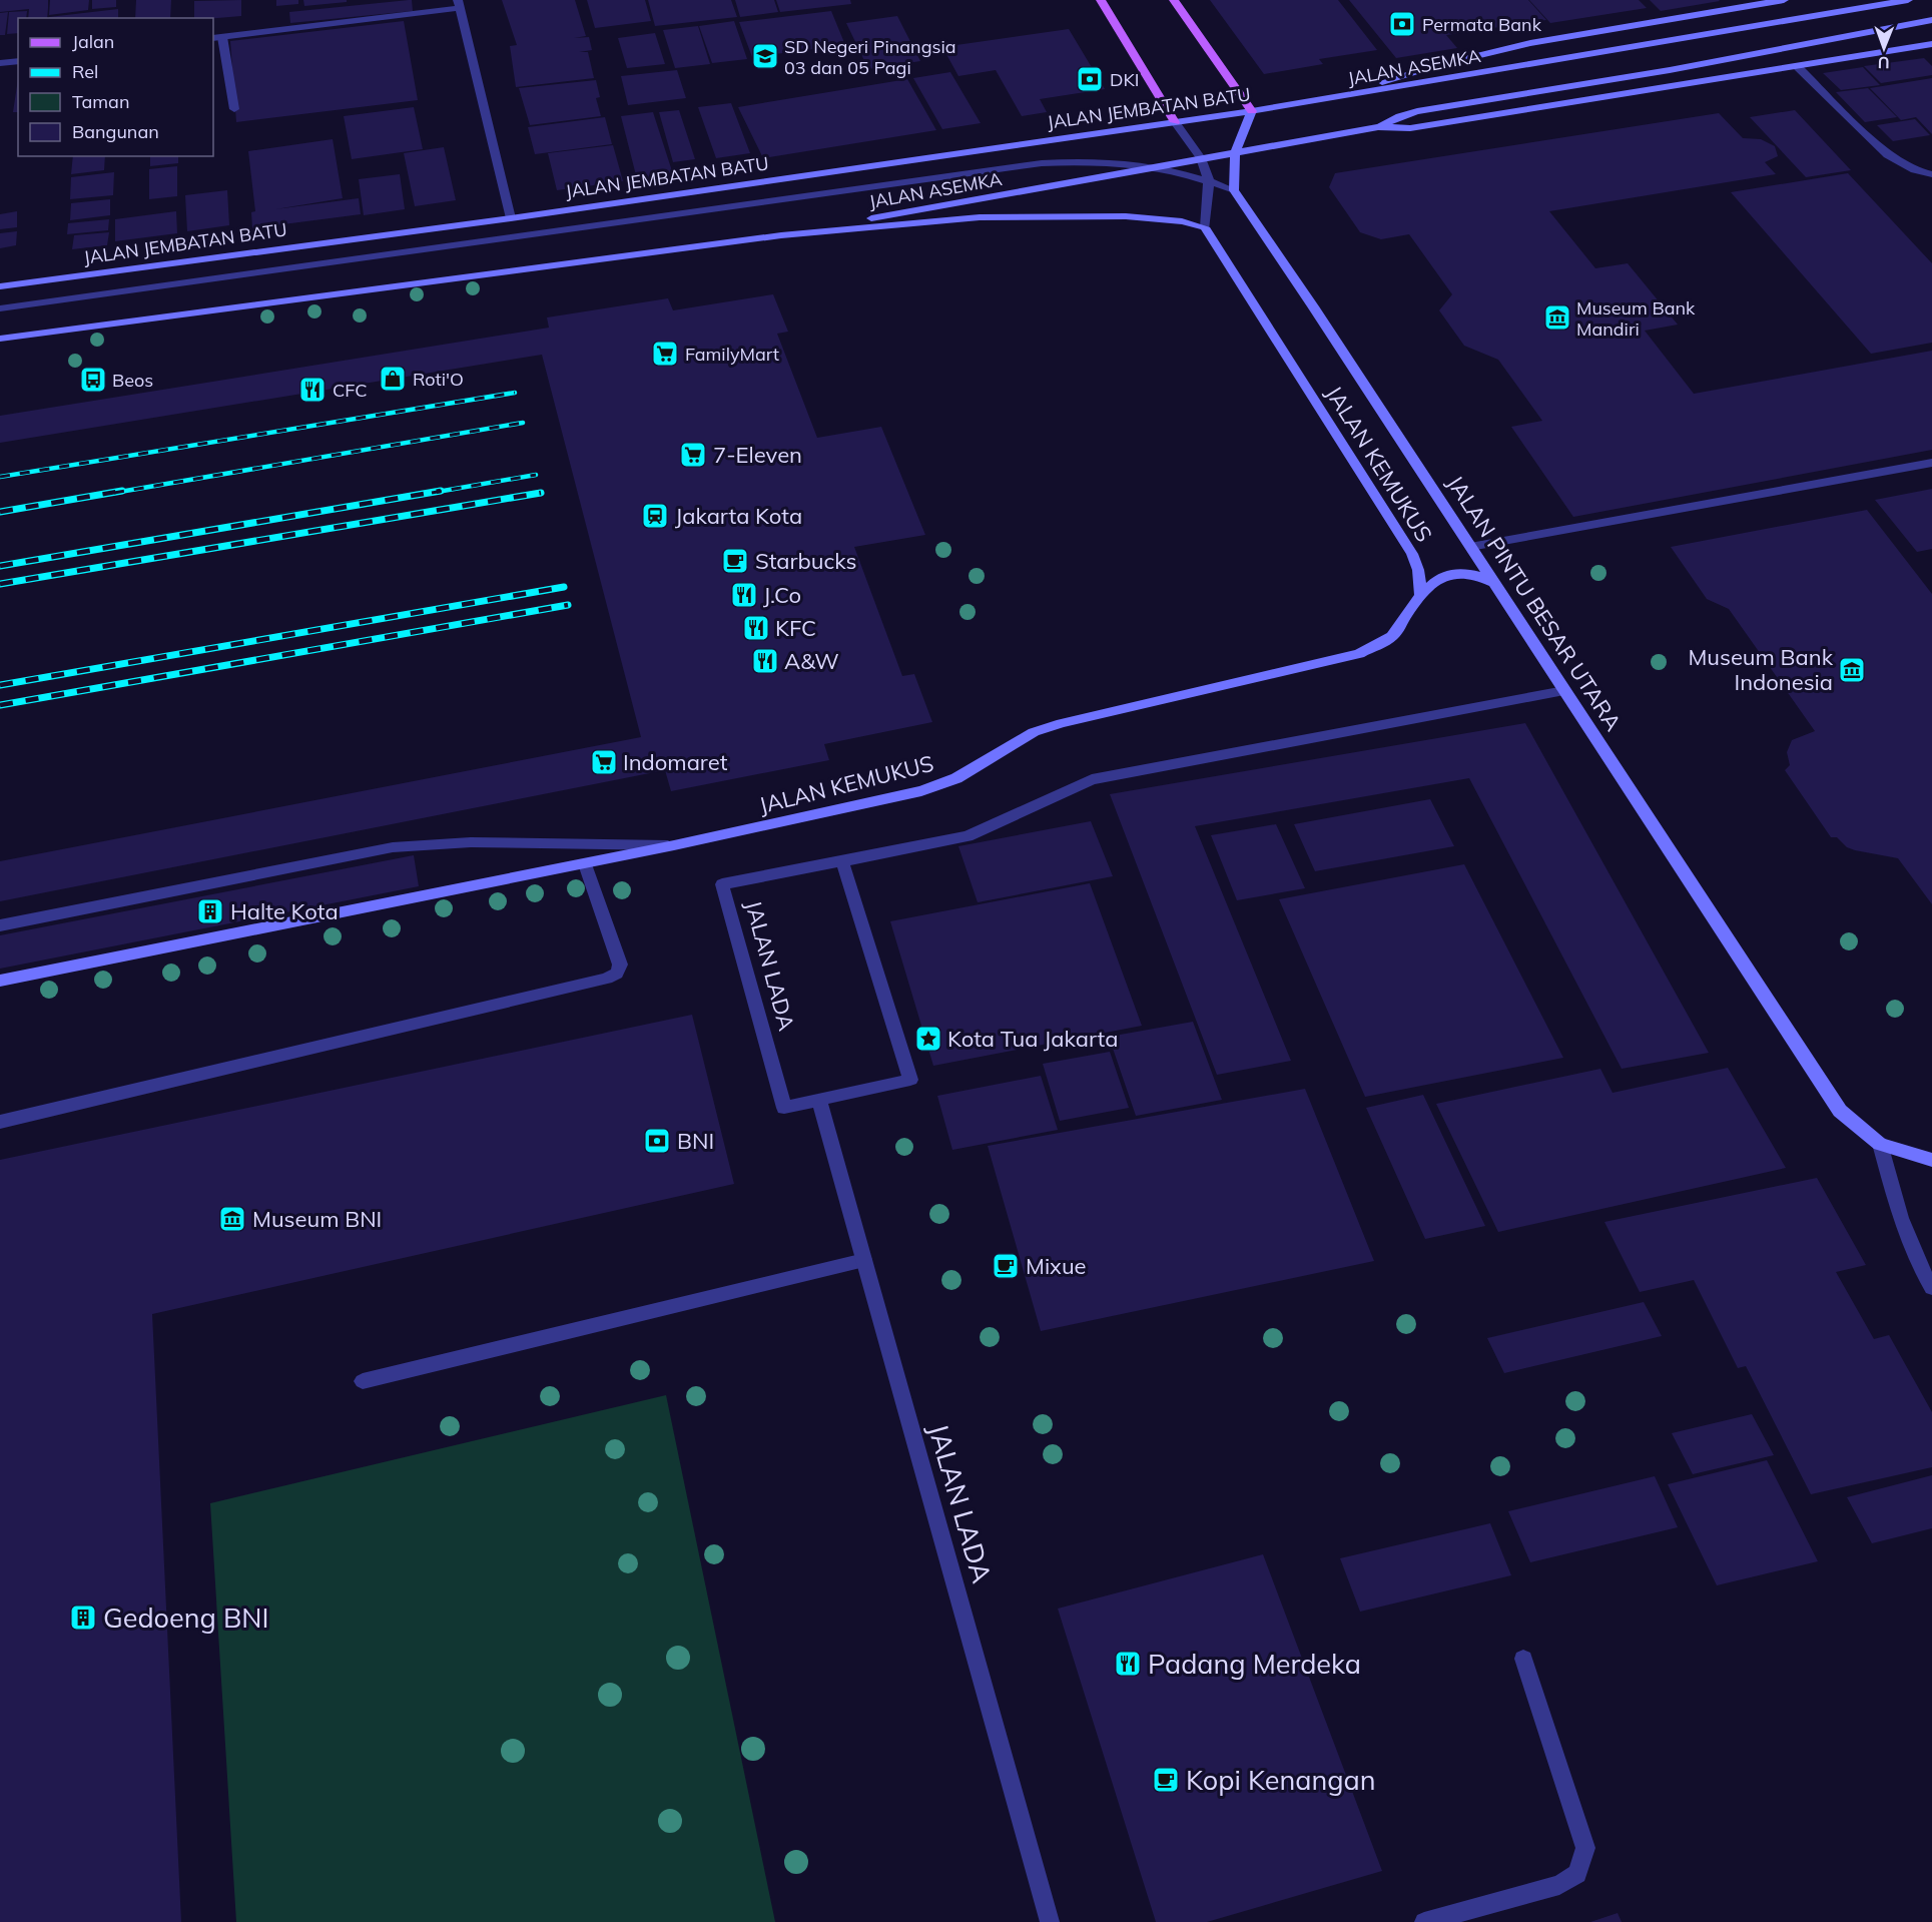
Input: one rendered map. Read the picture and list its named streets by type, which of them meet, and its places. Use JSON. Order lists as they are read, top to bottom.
{
  "streets": {
    "main road": [
      "JALAN ASEMKA",
      "JALAN JEMBATAN BATU",
      "JALAN KEMUKUS",
      "JALAN PINTU BESAR UTARA"
    ],
    "street": ["JALAN LADA"]
  },
  "crossings": [
    ["JALAN ASEMKA", "JALAN JEMBATAN BATU"],
    ["JALAN PINTU BESAR UTARA", "JALAN LADA"]
  ],
  "places": {
    "bank": ["Permata Bank", "DKI", "BNI"],
    "school or university": ["SD Negeri Pinangsia 03 dan 05 Pagi"],
    "museum": ["Museum Bank Mandiri", "Museum Bank Indonesia", "Museum BNI"],
    "supermarket": ["FamilyMart", "7-Eleven", "Indomaret"],
    "shop": ["Roti'O"],
    "bus stop": ["Beos"],
    "restaurant": [
      "CFC",
      "J.Co",
      "KFC",
      "A&W",
      "Padang Merdeka"
    ],
    "station": ["Jakarta Kota"],
    "cafe": ["Starbucks", "Mixue", "Kopi Kenangan"],
    "building": ["Halte Kota", "Gedoeng BNI"],
    "place": ["Kota Tua Jakarta"]
  },
  "legend": [
    "Jalan",
    "Rel",
    "Taman",
    "Bangunan"
  ],
  "north": "bottom"
}
